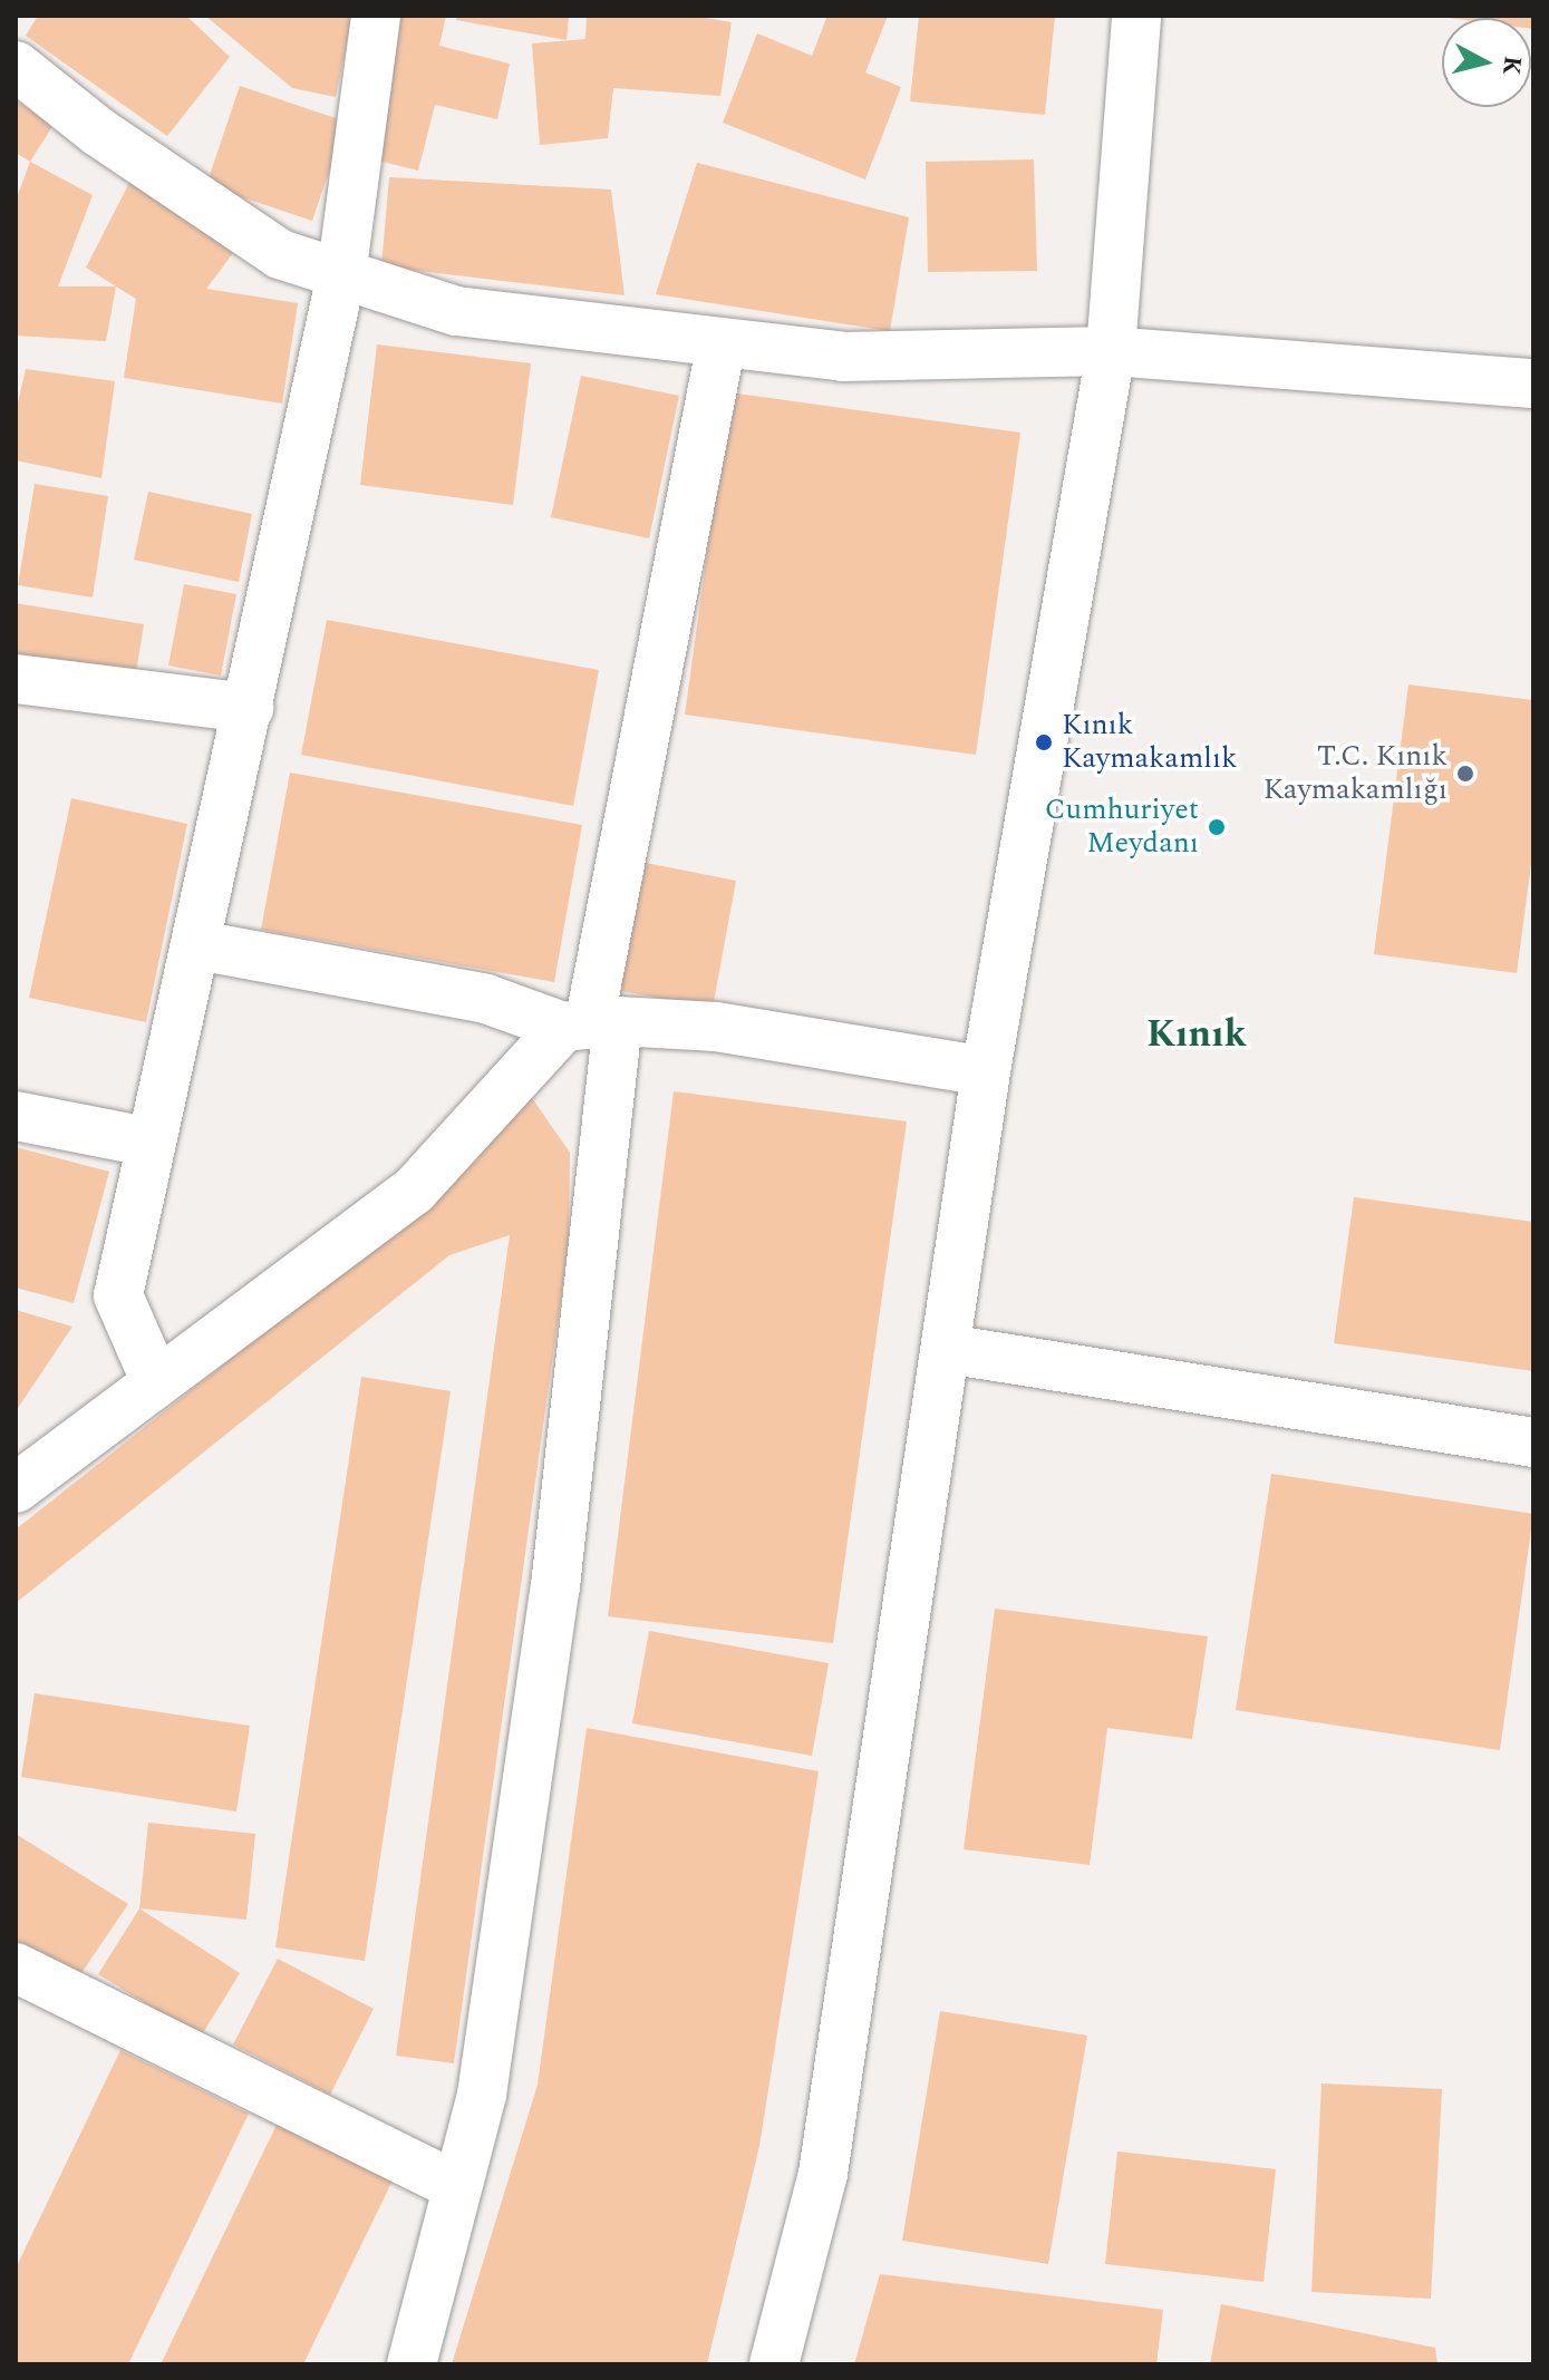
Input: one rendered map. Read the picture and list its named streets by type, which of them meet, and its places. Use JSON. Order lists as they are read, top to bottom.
{
  "districts": ["Kınık"],
  "places": ["Kınık Kaymakamlık", "T.C. Kınık Kaymakamlığı", "Cumhuriyet Meydanı"],
  "north": "right"
}
